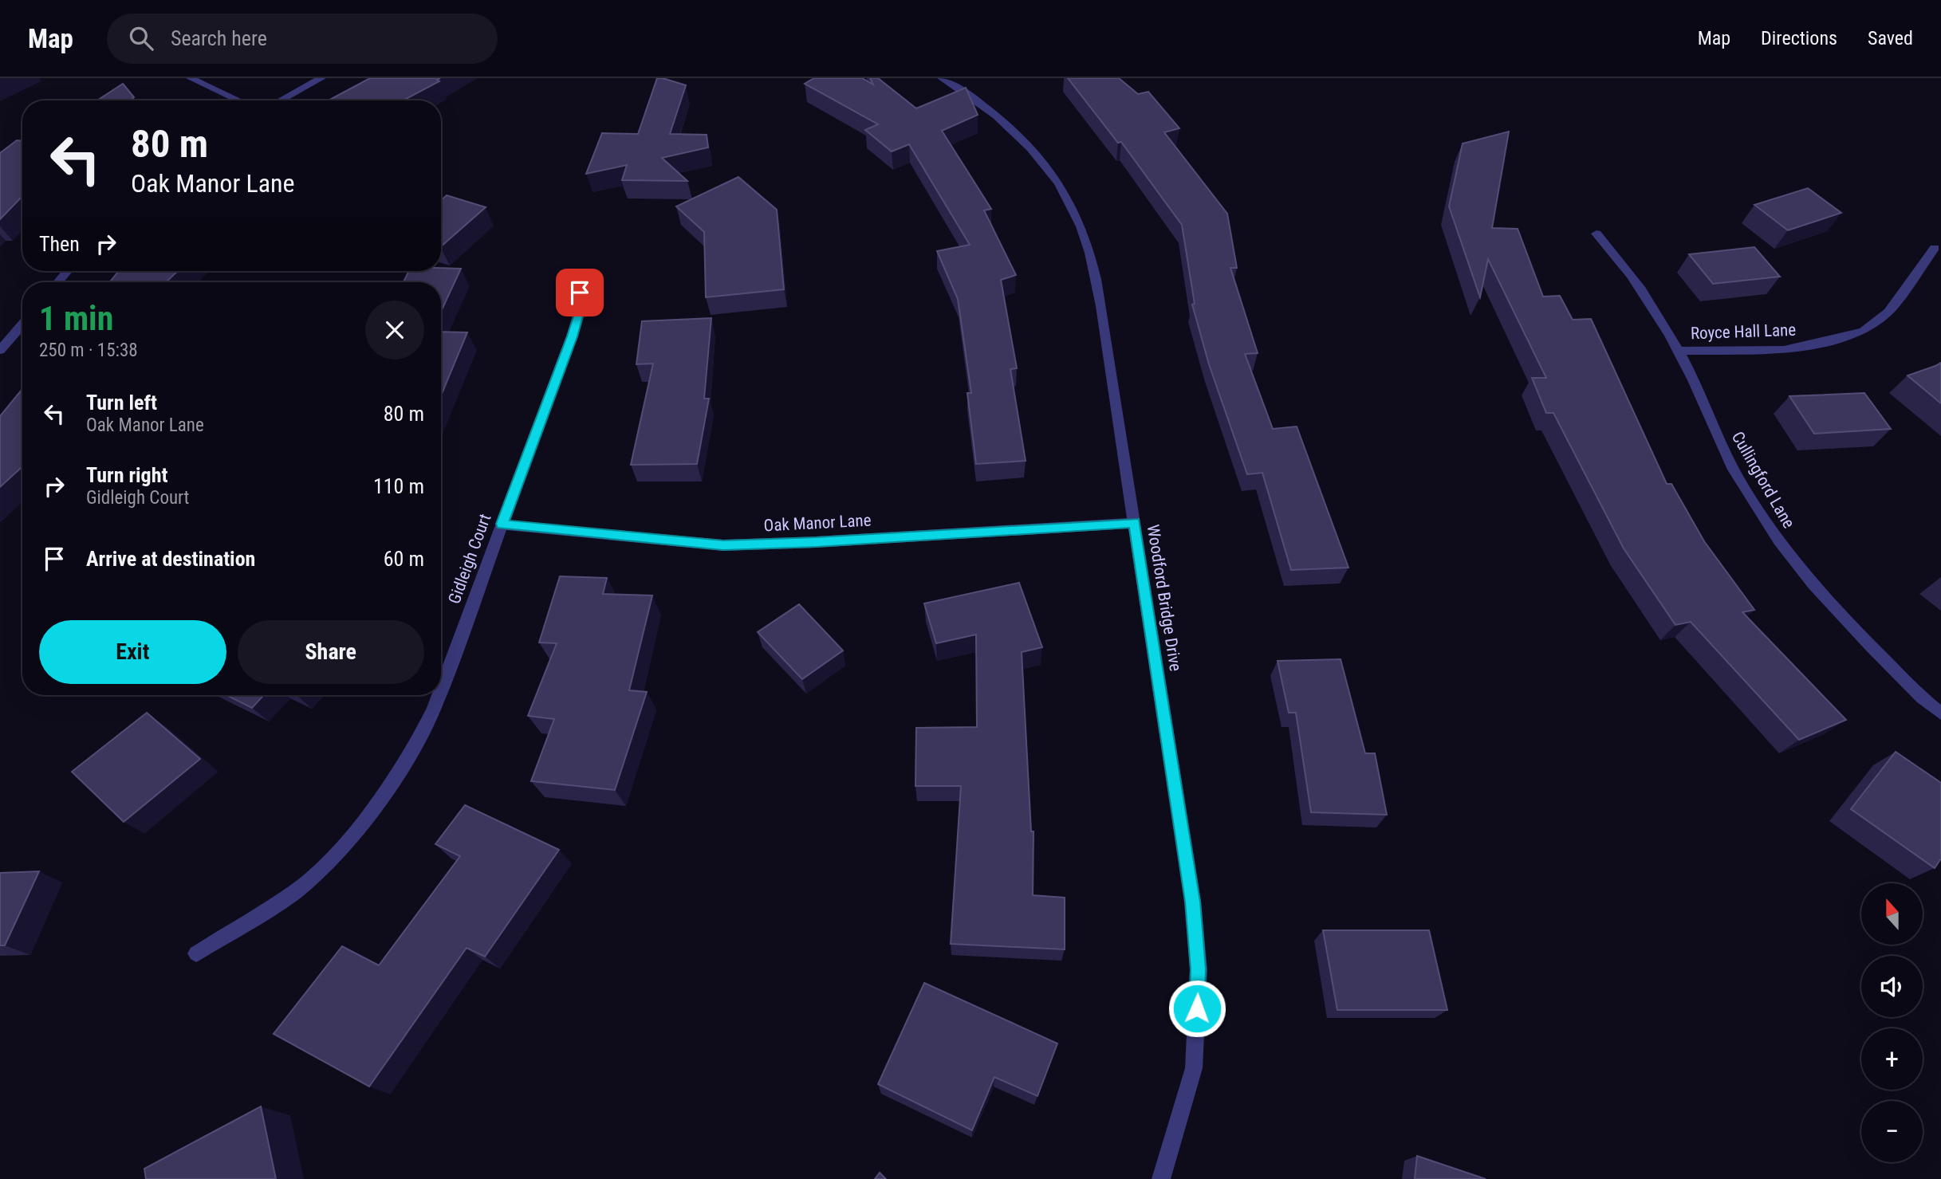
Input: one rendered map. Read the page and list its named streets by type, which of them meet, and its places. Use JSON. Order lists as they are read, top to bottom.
{
  "streets": {
    "street": [
      "Royce Hall Lane",
      "Cullingford Lane",
      "Oak Manor Lane",
      "Gidleigh Court",
      "Woodford Bridge Drive"
    ]
  },
  "crossings": [
    ["Royce Hall Lane", "Cullingford Lane"],
    ["Oak Manor Lane", "Gidleigh Court"],
    ["Oak Manor Lane", "Woodford Bridge Drive"]
  ],
  "north": "top",
  "page": {
    "header": "Map",
    "search": "Search here",
    "nav": ["Map", "Directions", "Saved"],
    "turn": ["80 m", "Oak Manor Lane"],
    "then": "Then",
    "heading": ["1 min", "250 m · 15:38"],
    "list": [
      {
        "name": "Turn left",
        "note": "Oak Manor Lane",
        "value": "80 m"
      },
      {
        "name": "Turn right",
        "note": "Gidleigh Court",
        "value": "110 m"
      },
      {
        "name": "Arrive at destination",
        "value": "60 m"
      }
    ],
    "buttons": ["Exit", "Share"],
    "map_buttons": ["+", "−"]
  }
}
